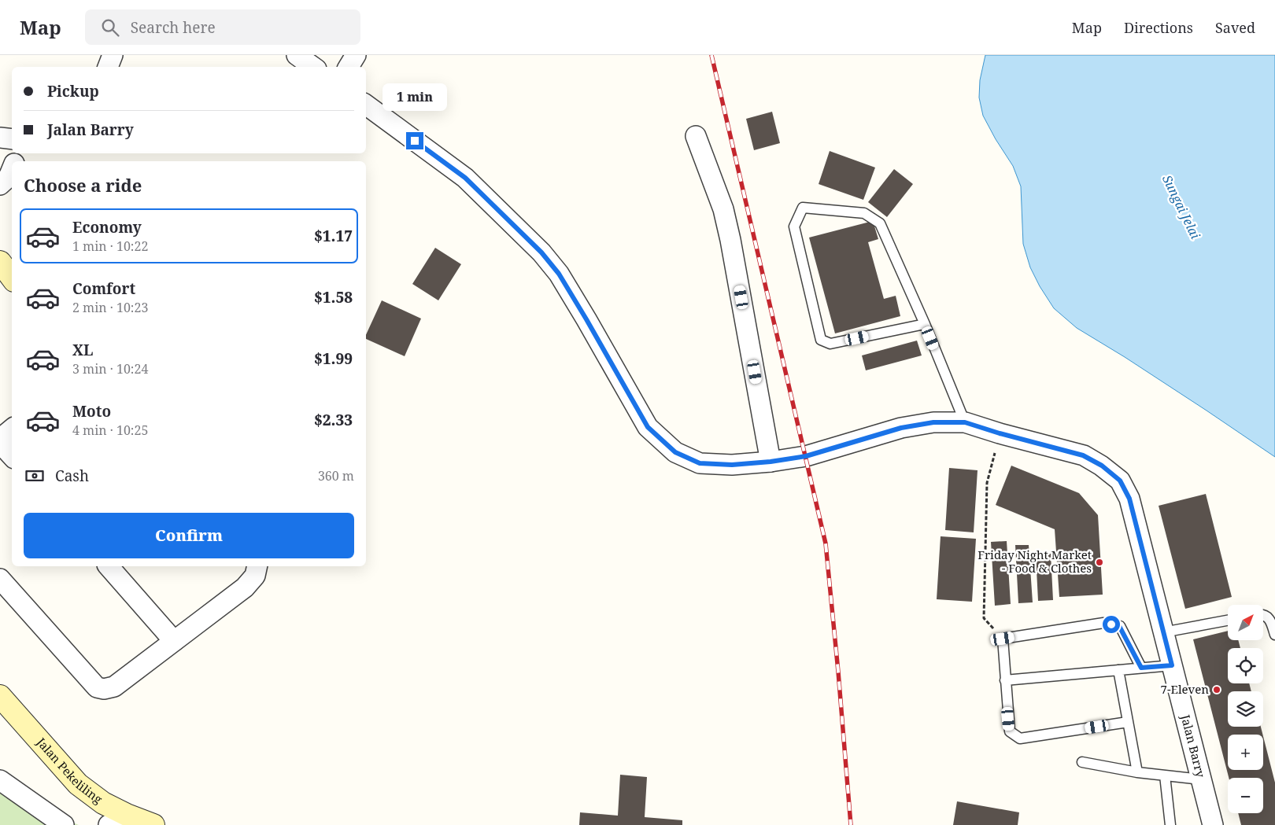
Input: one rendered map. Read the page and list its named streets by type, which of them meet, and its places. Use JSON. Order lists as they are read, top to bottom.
{
  "streets": {
    "street": ["Jalan Barry", "Jalan Pekeliling"]
  },
  "water": ["Sungai Jelai"],
  "places": ["Friday Night Market - Food & Clothes", "7-Eleven"],
  "north": "top right",
  "page": {
    "header": "Map",
    "search": "Search here",
    "nav": ["Map", "Directions", "Saved"],
    "banner": ["Pickup", "Jalan Barry"],
    "bubble": "1 min",
    "heading": "Choose a ride",
    "list": [
      {
        "name": "Economy",
        "note": "1 min · 10:22",
        "value": "$1.17"
      },
      {
        "name": "Comfort",
        "note": "2 min · 10:23",
        "value": "$1.58"
      },
      {
        "name": "XL",
        "note": "3 min · 10:24",
        "value": "$1.99"
      },
      {
        "name": "Moto",
        "note": "4 min · 10:25",
        "value": "$2.33"
      }
    ],
    "pay": ["Cash", "360 m"],
    "buttons": "Confirm",
    "map_buttons": ["+", "−"]
  }
}
